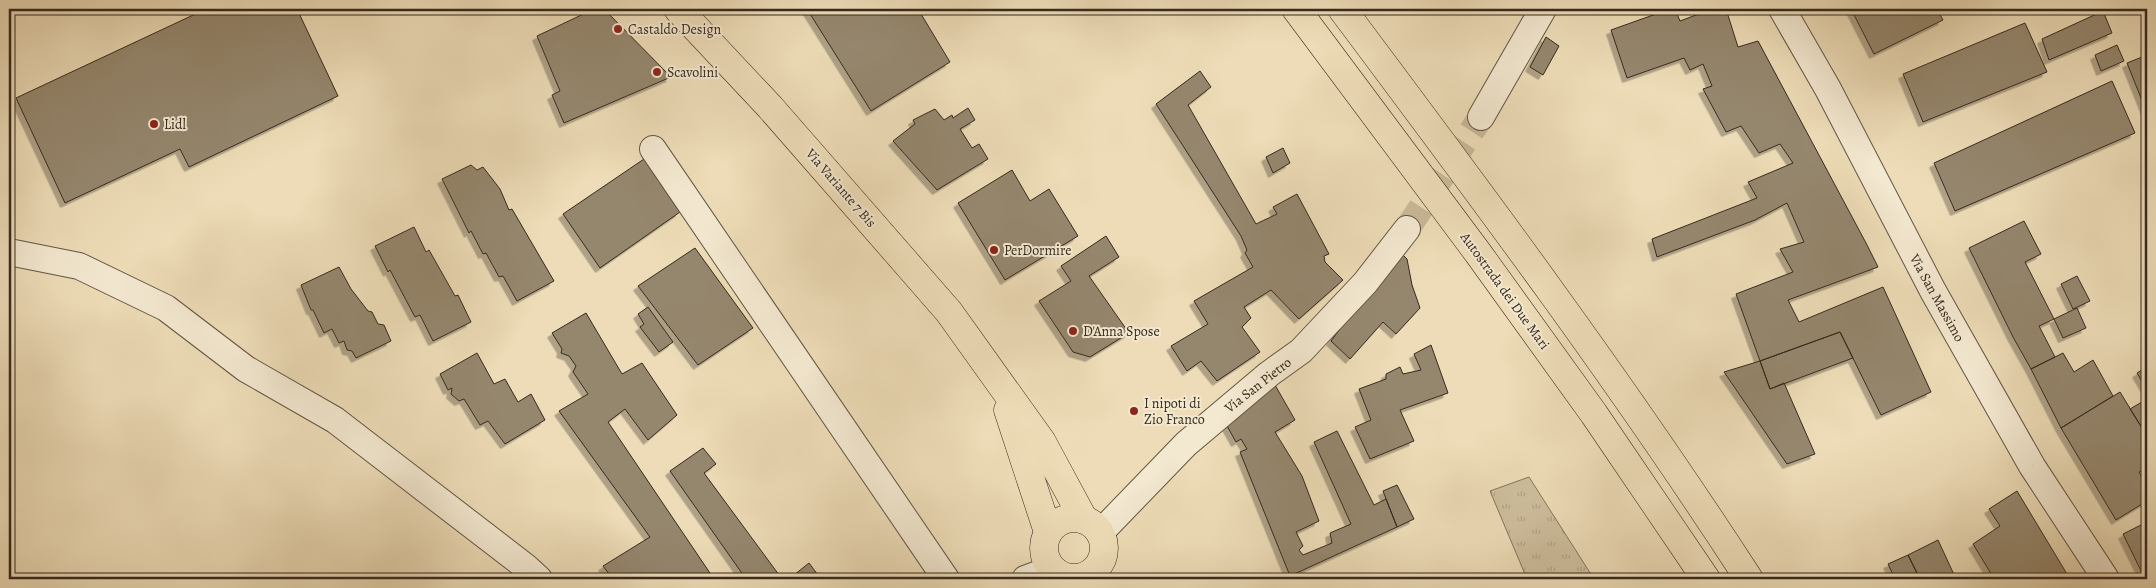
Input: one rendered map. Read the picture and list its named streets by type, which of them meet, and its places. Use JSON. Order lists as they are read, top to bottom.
{
  "streets": {
    "main road": ["Via Variante 7 Bis", "Autostrada dei Due Mari"],
    "street": ["Via San Massimo", "Via San Pietro"]
  },
  "crossings": [
    ["Via Variante 7 Bis", "Via San Pietro"]
  ],
  "places": [
    "Castaldo Design",
    "Scavolini",
    "Lidl",
    "PerDormire",
    "D'Anna Spose",
    "I nipoti di Zio Franco"
  ]
}
